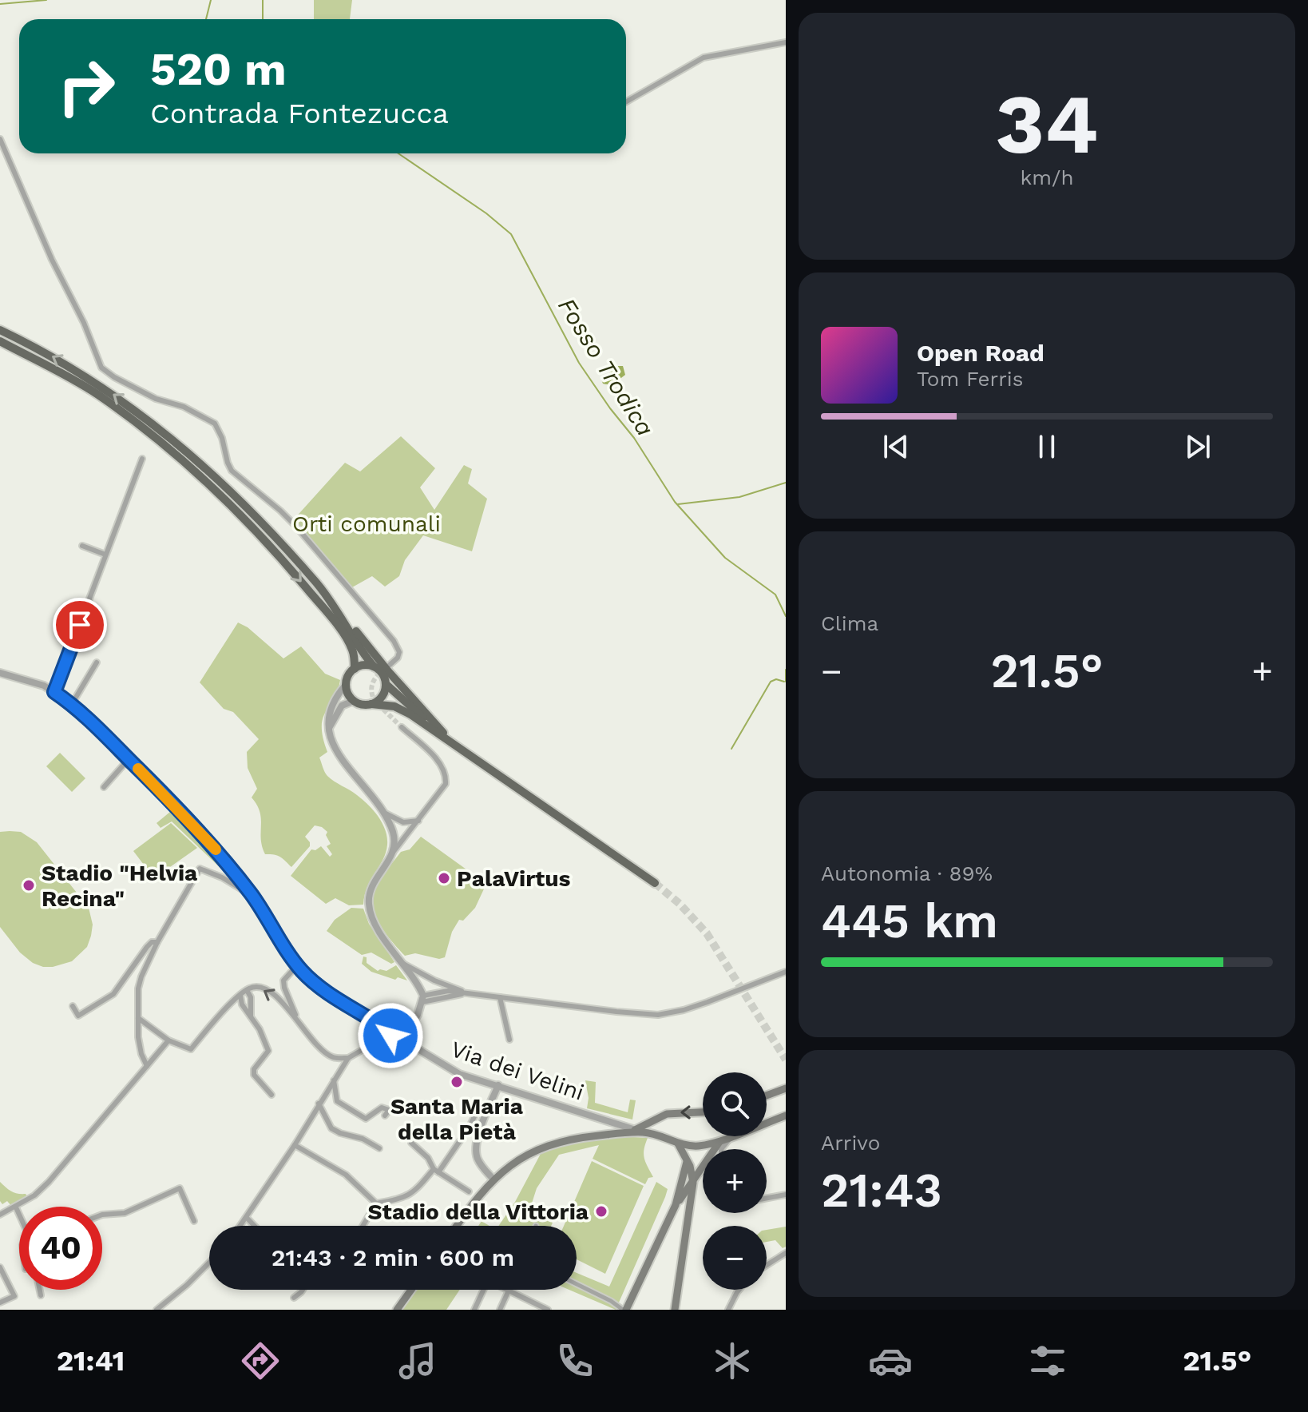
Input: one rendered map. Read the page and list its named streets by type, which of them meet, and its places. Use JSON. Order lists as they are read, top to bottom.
{
  "streets": {
    "main road": ["Via dei Velini"]
  },
  "water": ["Fosso Trodica"],
  "parks": ["Orti comunali"],
  "places": [
    "PalaVirtus",
    "Stadio \"Helvia Recina\"",
    "Santa Maria della Pietà",
    "Stadio della Vittoria"
  ],
  "page": {
    "tile": [
      ["34", "km/h"],
      "Clima",
      ["Autonomia · 89%", "445 km"],
      ["Arrivo", "21:43"]
    ],
    "turn": ["520 m", "Contrada Fontezucca"],
    "song": ["Open Road", "Tom Ferris"],
    "heat": ["−", "21.5°", "+"],
    "map_buttons": ["+", "−"],
    "limit": "40",
    "trip": "21:43 · 2 min · 600 m",
    "tabs": ["21:41", "21.5°"]
  }
}
